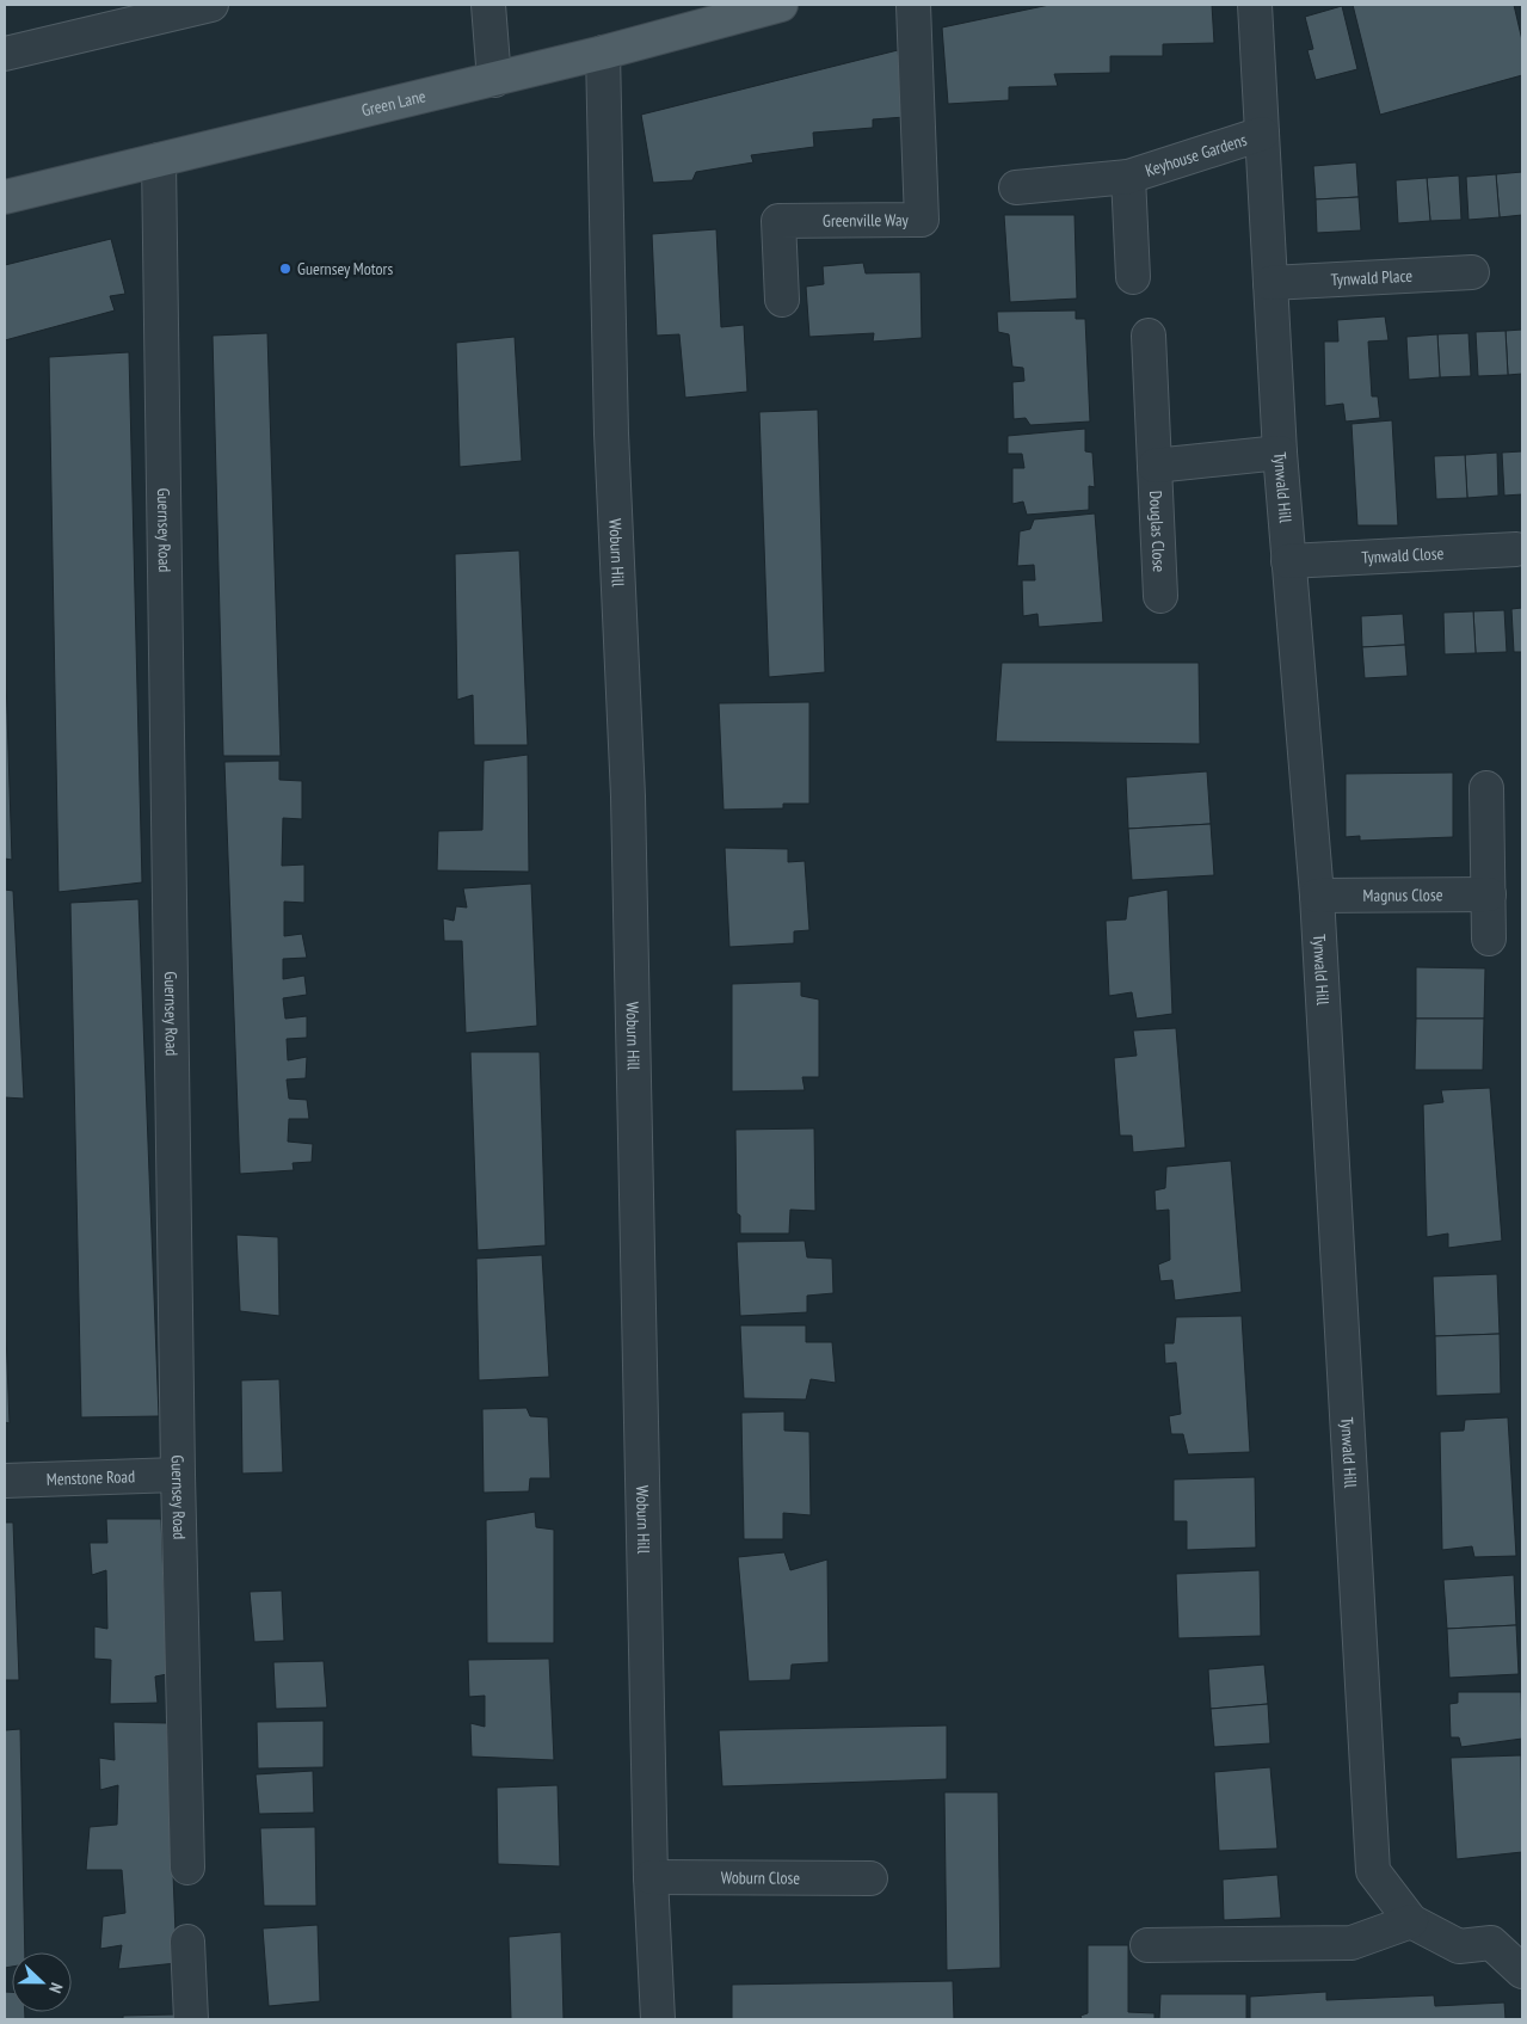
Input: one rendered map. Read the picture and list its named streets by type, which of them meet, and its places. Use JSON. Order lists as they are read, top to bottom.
{
  "streets": {
    "main road": ["Green Lane"],
    "street": [
      "Keyhouse Gardens",
      "Greenville Way",
      "Tynwald Place",
      "Tynwald Hill",
      "Guernsey Road",
      "Douglas Close",
      "Woburn Hill",
      "Tynwald Close",
      "Magnus Close",
      "Menstone Road",
      "Woburn Close"
    ]
  },
  "crossings": [
    ["Green Lane", "Guernsey Road"],
    ["Green Lane", "Woburn Hill"],
    ["Keyhouse Gardens", "Tynwald Hill"],
    ["Tynwald Place", "Tynwald Hill"],
    ["Tynwald Hill", "Tynwald Close"],
    ["Tynwald Hill", "Magnus Close"],
    ["Guernsey Road", "Menstone Road"],
    ["Woburn Hill", "Woburn Close"]
  ],
  "places": ["Guernsey Motors"],
  "north": "right"
}
